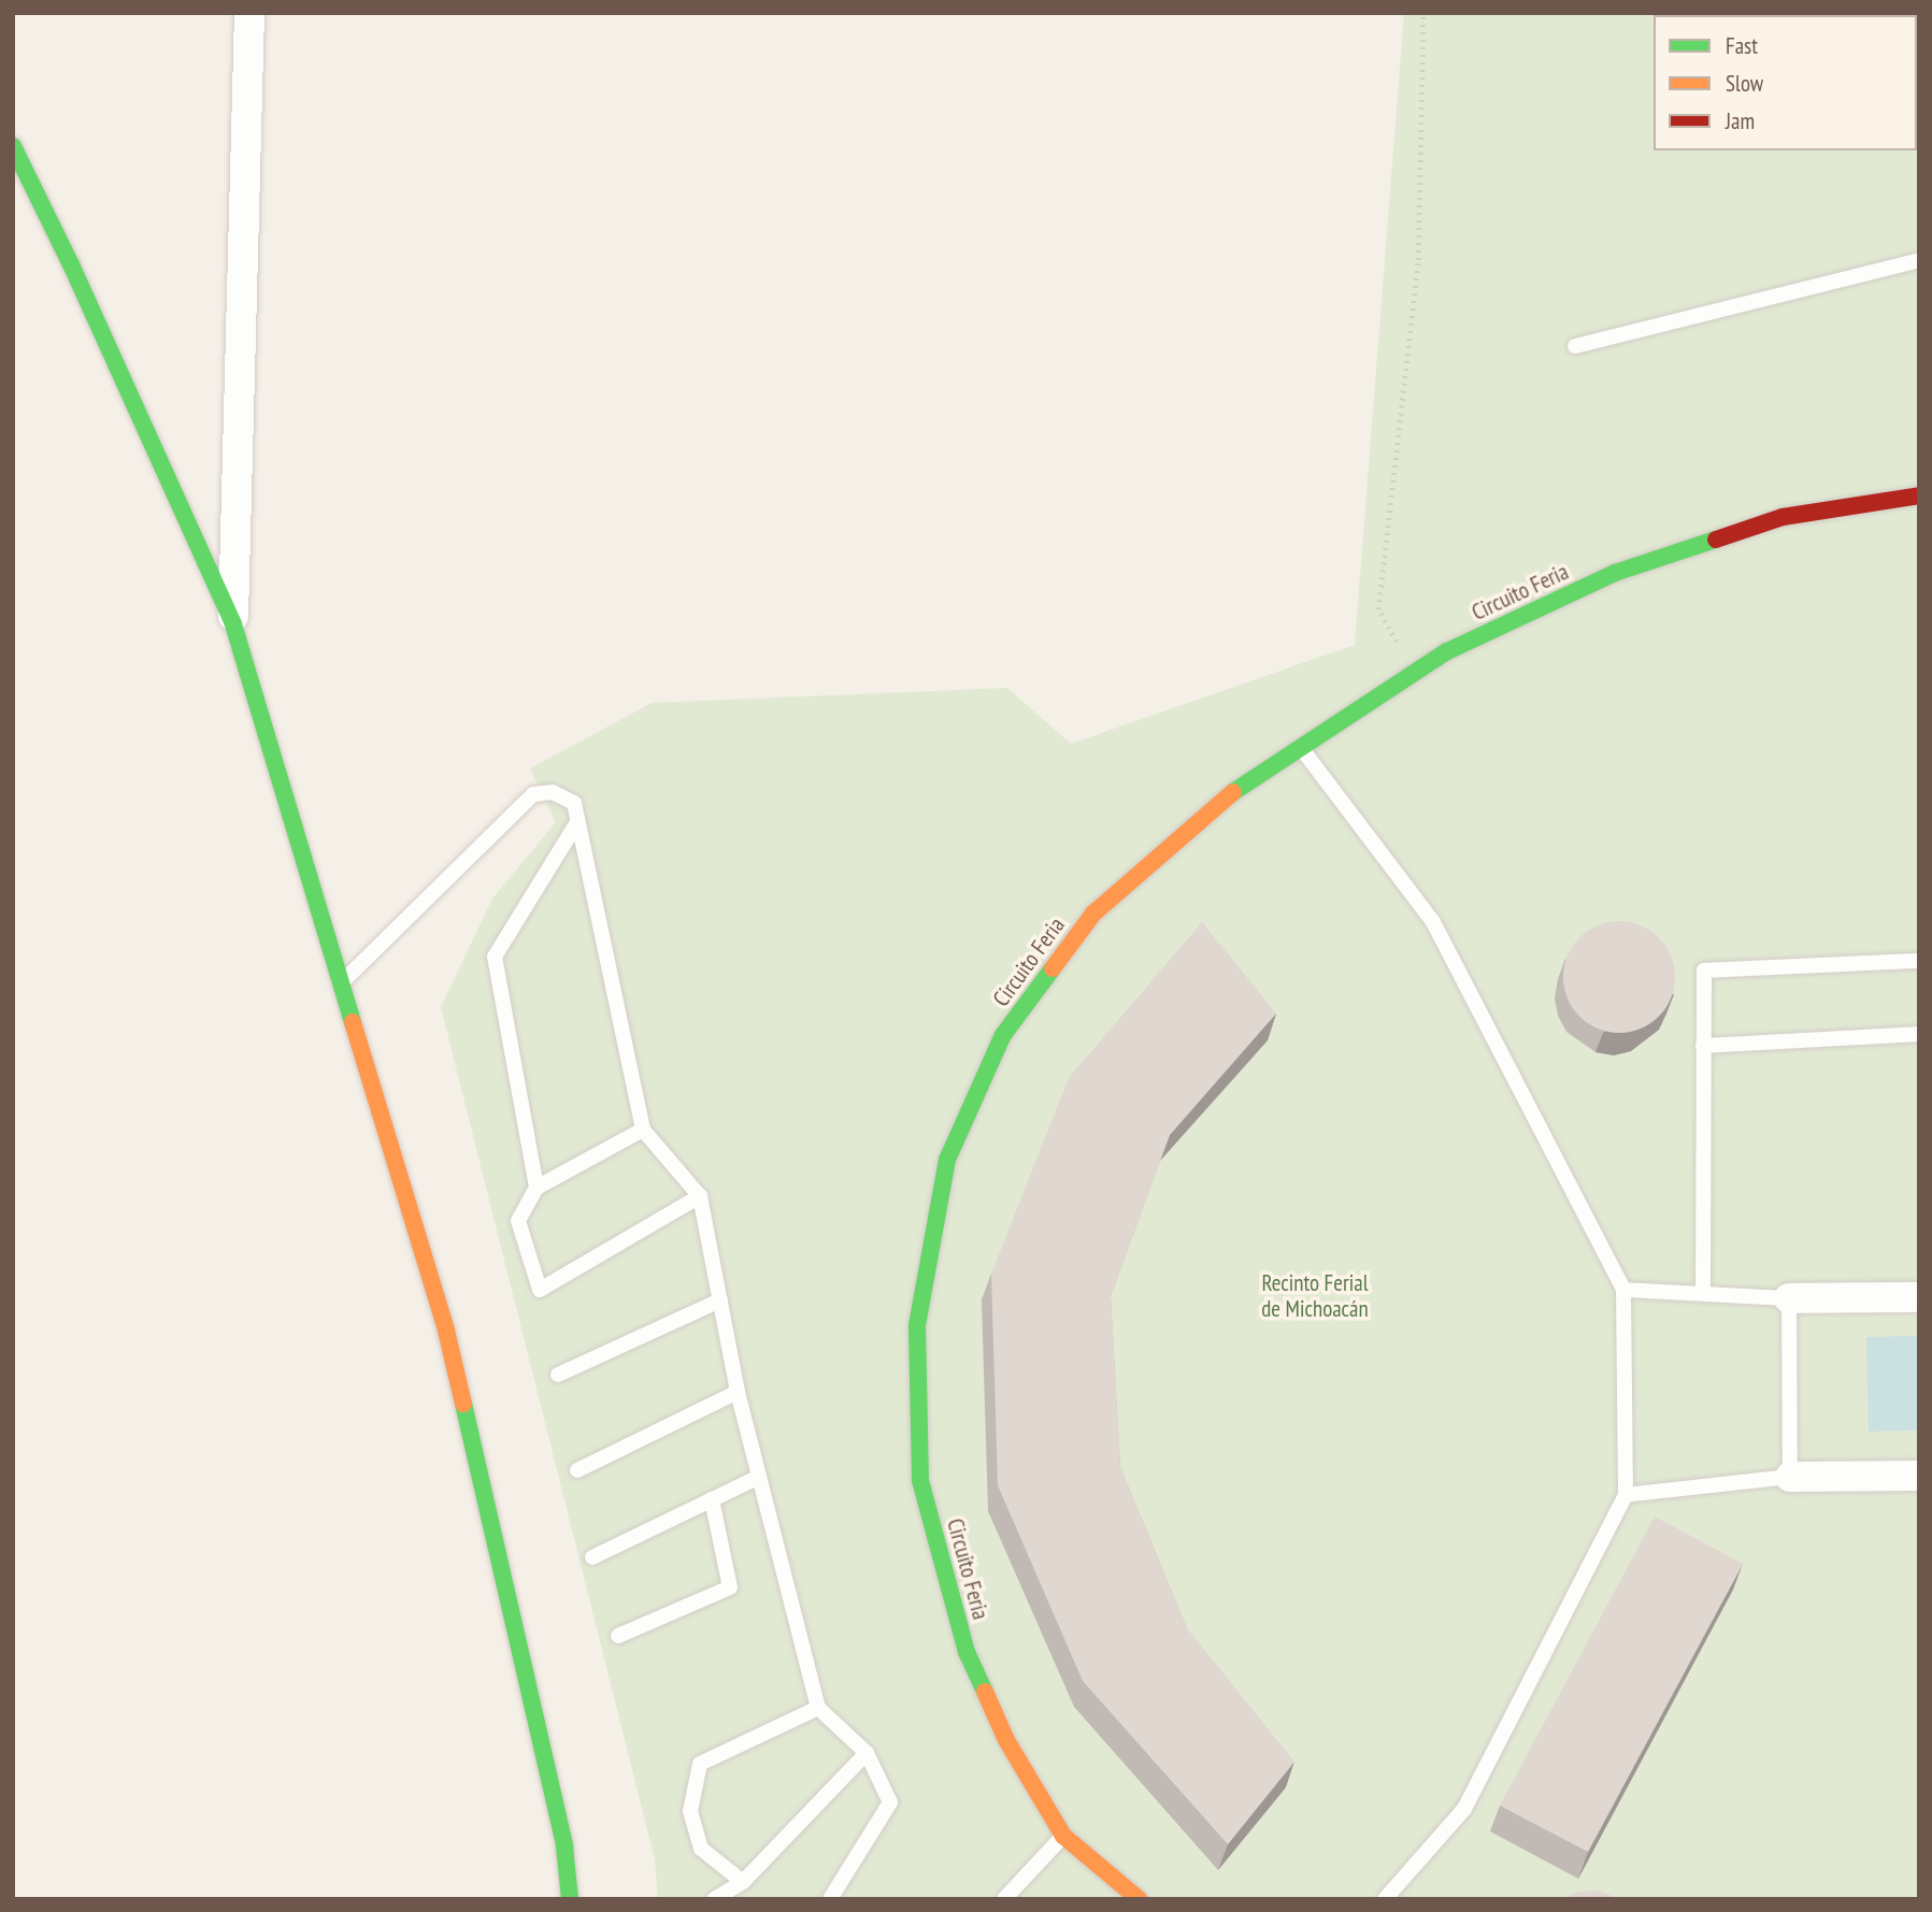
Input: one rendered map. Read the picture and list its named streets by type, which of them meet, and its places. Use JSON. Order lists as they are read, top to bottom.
{
  "streets": {
    "street": ["Circuito Feria"]
  },
  "parks": ["Recinto Ferial de Michoacán"],
  "legend": ["Fast", "Slow", "Jam"]
}
